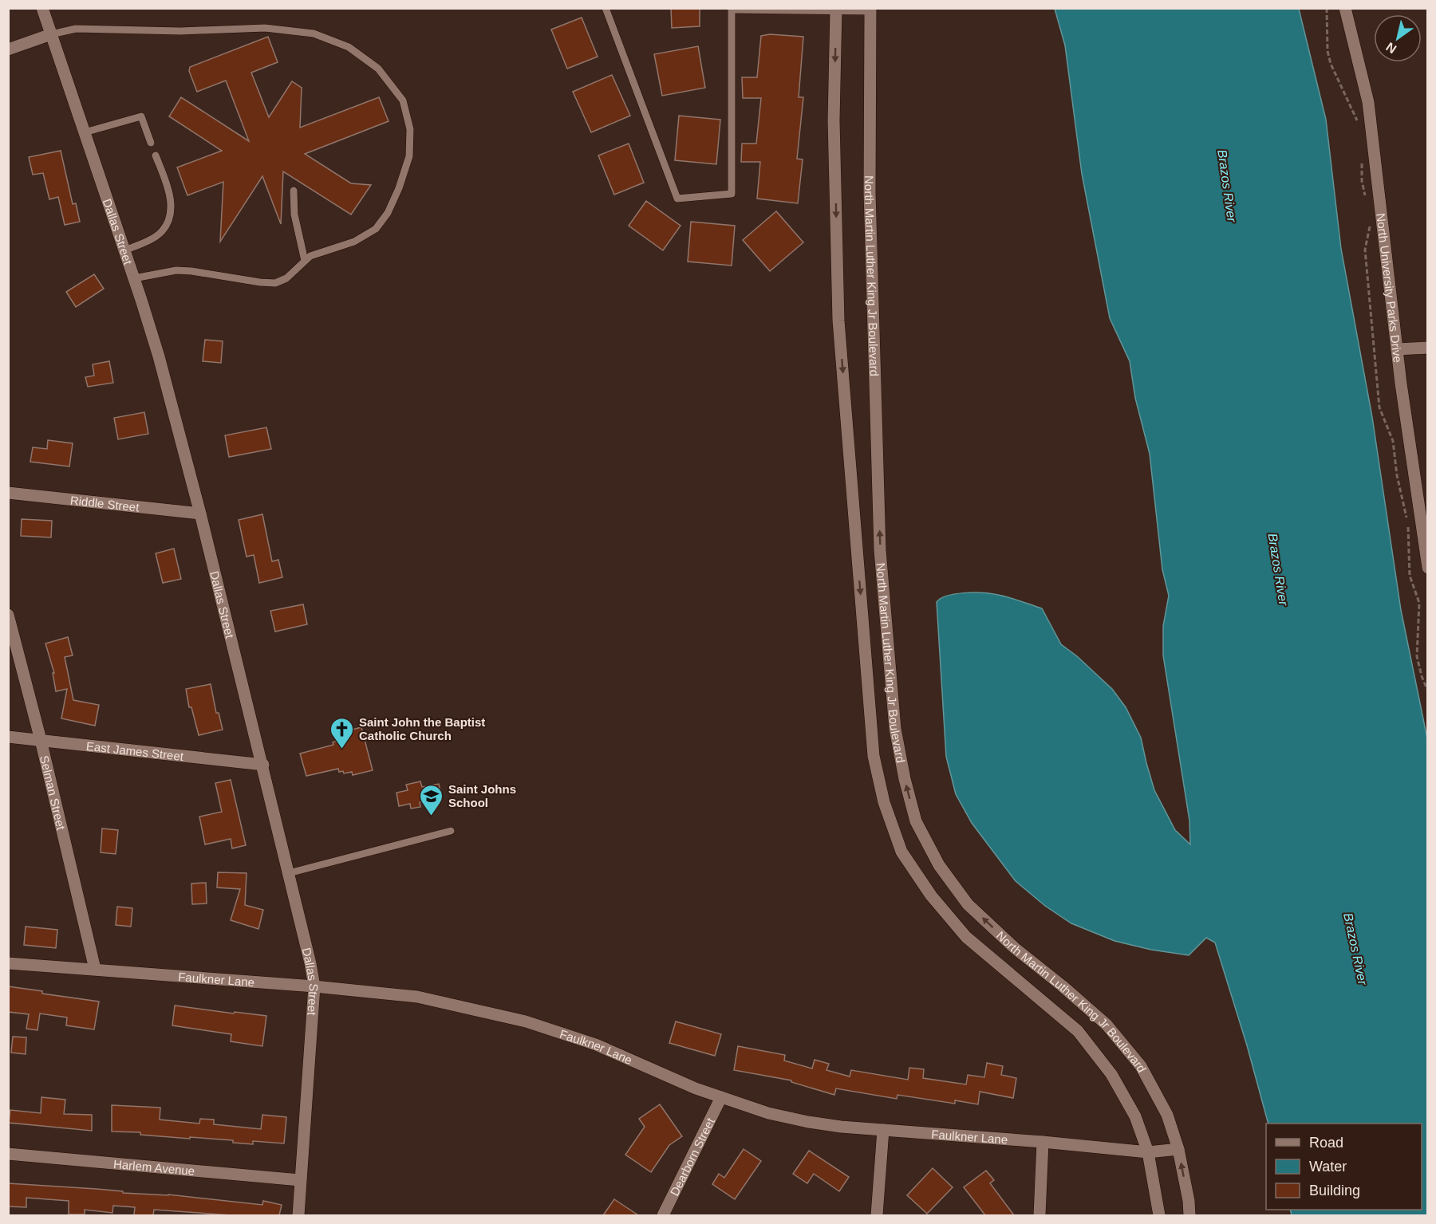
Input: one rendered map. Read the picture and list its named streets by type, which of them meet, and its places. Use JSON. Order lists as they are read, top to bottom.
{
  "streets": {
    "street": [
      "Dallas Street",
      "North Martin Luther King Jr Boulevard",
      "North University Parks Drive",
      "Riddle Street",
      "East James Street",
      "Selman Street",
      "Faulkner Lane",
      "Dearborn Street",
      "Harlem Avenue"
    ]
  },
  "crossings": [
    ["Dallas Street", "Riddle Street"],
    ["Dallas Street", "East James Street"],
    ["Dallas Street", "Faulkner Lane"],
    ["Dallas Street", "Harlem Avenue"],
    ["North Martin Luther King Jr Boulevard", "Faulkner Lane"],
    ["East James Street", "Selman Street"],
    ["Selman Street", "Faulkner Lane"],
    ["Faulkner Lane", "Dearborn Street"]
  ],
  "water": ["Brazos River"],
  "places": {
    "church": ["Saint John the Baptist Catholic Church"],
    "school or university": ["Saint Johns School"]
  },
  "legend": ["Road", "Water", "Building"],
  "north": "bottom left"
}
